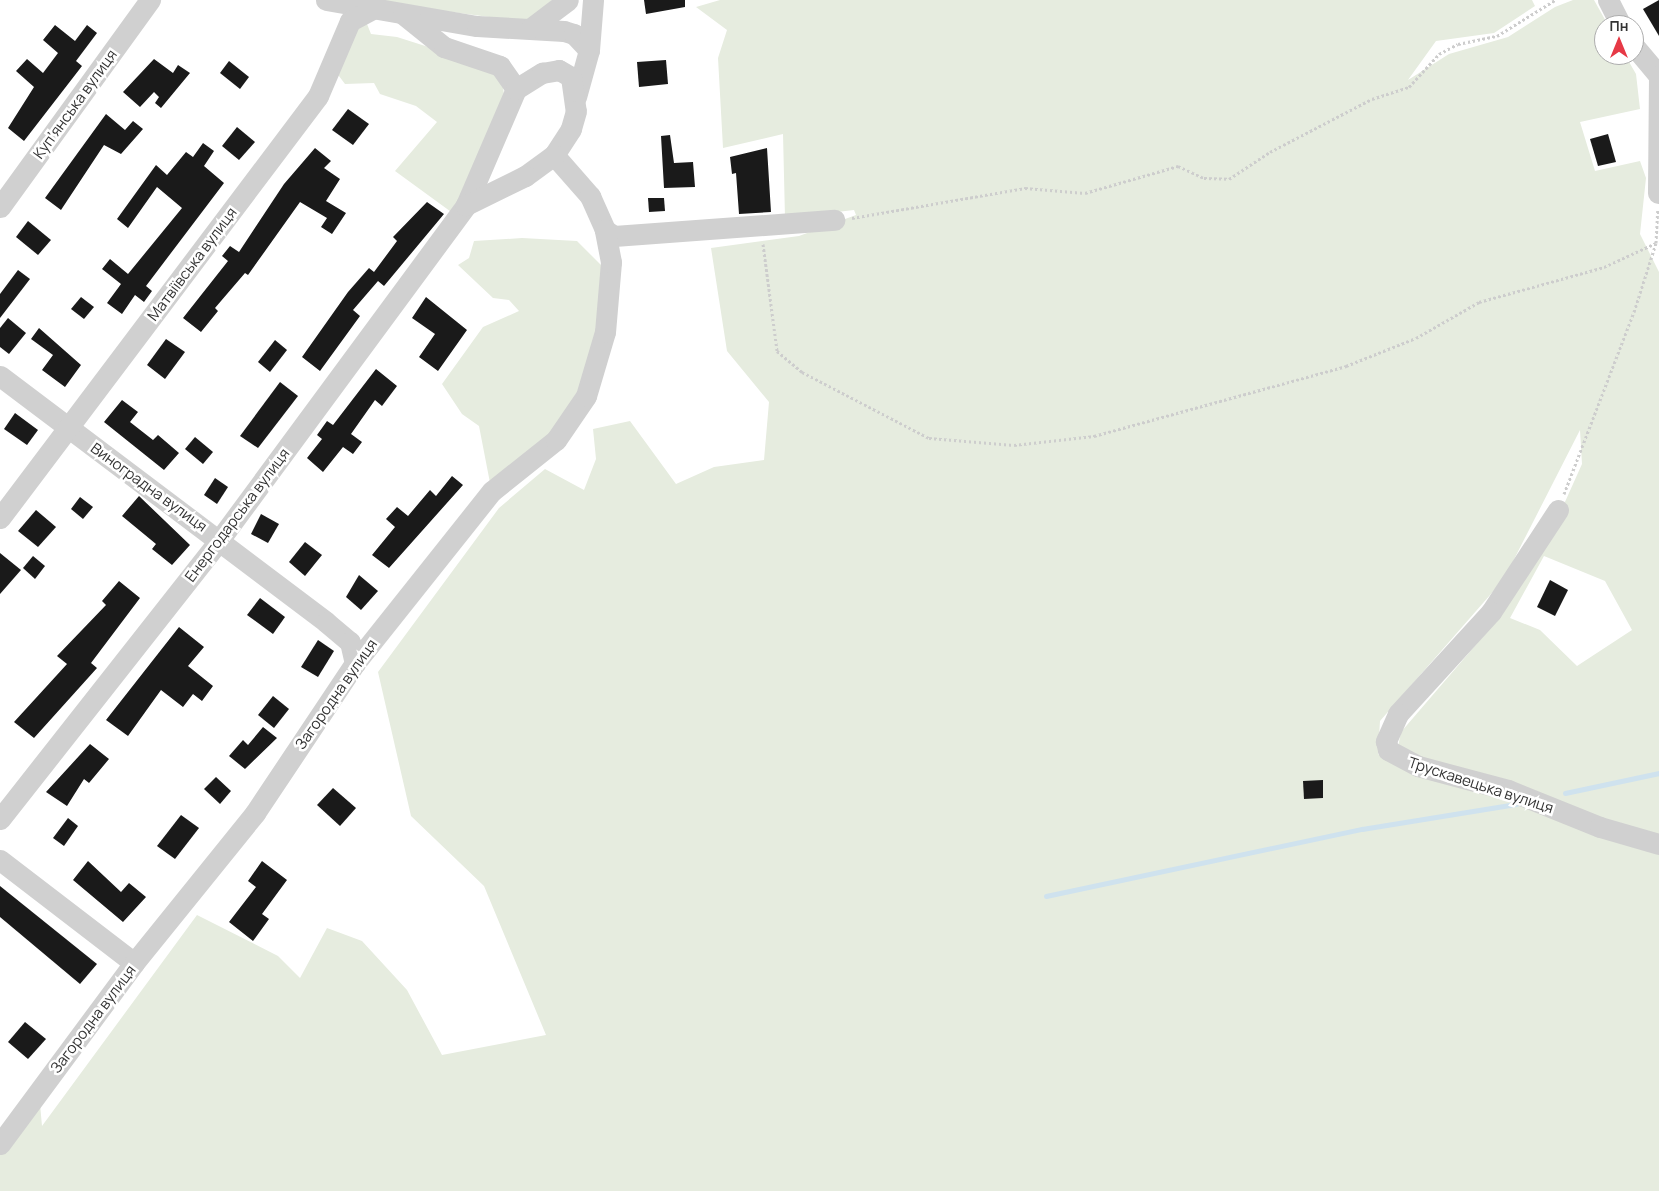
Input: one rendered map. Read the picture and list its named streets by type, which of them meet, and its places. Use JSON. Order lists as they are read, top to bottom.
{
  "streets": {
    "street": [
      "Купʼянська вулиця",
      "Матвіївська вулиця",
      "Виноградна вулиця",
      "Енергодарська вулиця",
      "Загородна вулиця",
      "Трускавецька вулиця"
    ]
  },
  "crossings": [
    ["Матвіївська вулиця", "Виноградна вулиця"],
    ["Виноградна вулиця", "Енергодарська вулиця"],
    ["Виноградна вулиця", "Загородна вулиця"]
  ],
  "north": "top"
}
